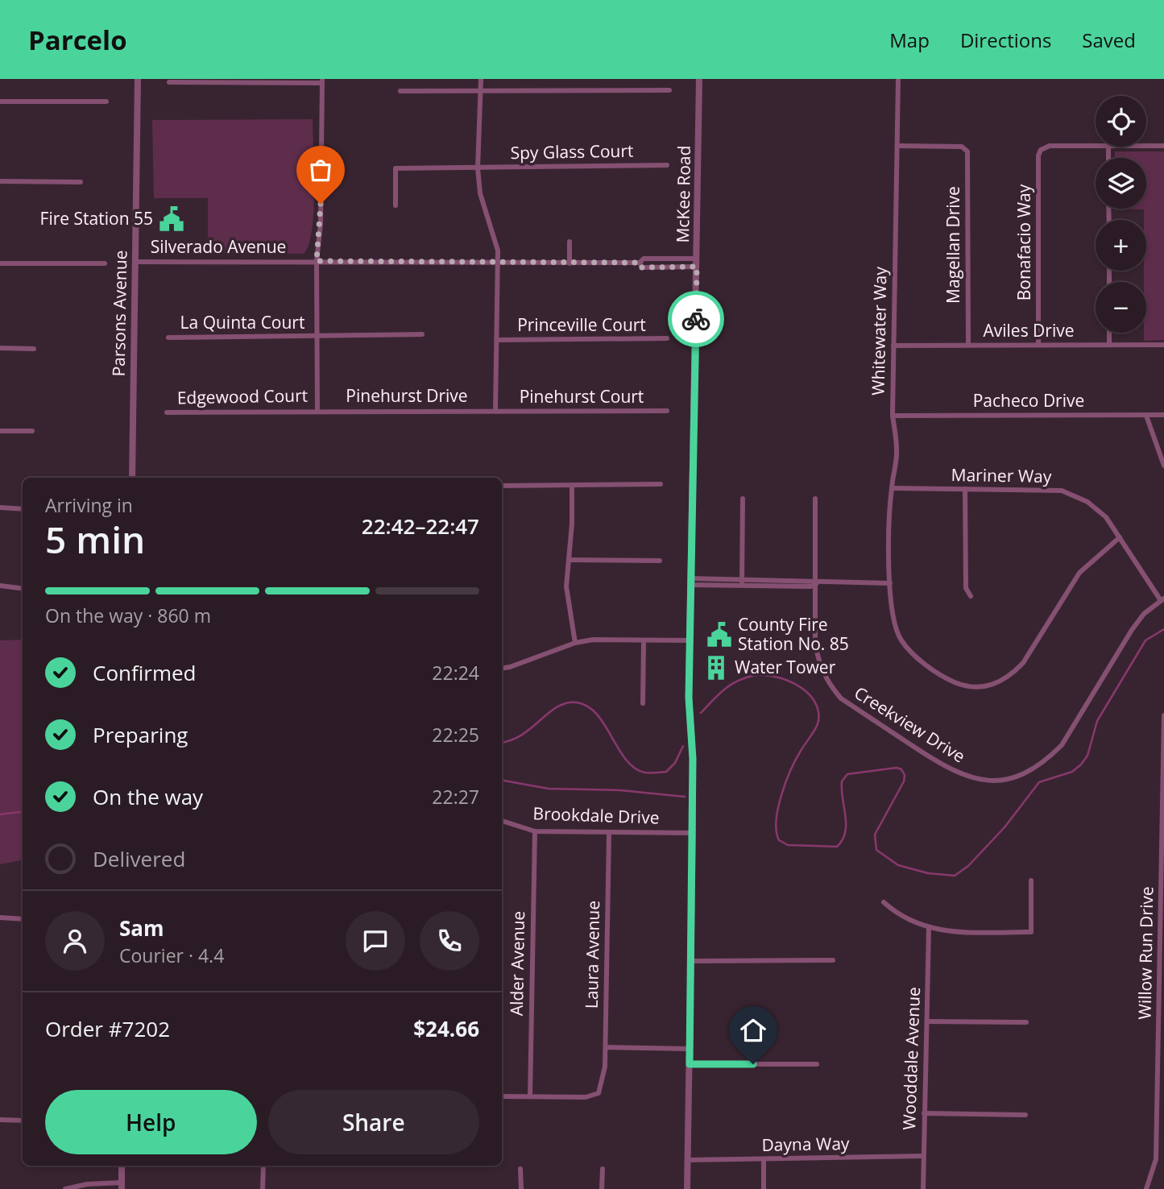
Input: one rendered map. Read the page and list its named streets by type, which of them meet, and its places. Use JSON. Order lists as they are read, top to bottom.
{
  "streets": {
    "street": [
      "Spy Glass Court",
      "McKee Road",
      "Bonafacio Way",
      "Magellan Drive",
      "Silverado Avenue",
      "Parsons Avenue",
      "La Quinta Court",
      "Princeville Court",
      "Whitewater Way",
      "Aviles Drive",
      "Pinehurst Drive",
      "Edgewood Court",
      "Pinehurst Court",
      "Pacheco Drive",
      "Mariner Way",
      "Creekview Drive",
      "Brookdale Drive",
      "Willow Run Drive",
      "Laura Avenue",
      "Alder Avenue",
      "Wooddale Avenue",
      "Dayna Way"
    ]
  },
  "crossings": [
    ["McKee Road", "Silverado Avenue"],
    ["McKee Road", "Brookdale Drive"],
    ["McKee Road", "Dayna Way"],
    ["Bonafacio Way", "Aviles Drive"],
    ["Magellan Drive", "Whitewater Way"],
    ["Magellan Drive", "Aviles Drive"],
    ["Silverado Avenue", "Parsons Avenue"],
    ["Whitewater Way", "Aviles Drive"],
    ["Whitewater Way", "Pacheco Drive"],
    ["Whitewater Way", "Mariner Way"],
    ["Pinehurst Drive", "Edgewood Court"],
    ["Pinehurst Drive", "Pinehurst Court"],
    ["Mariner Way", "Creekview Drive"],
    ["Brookdale Drive", "Laura Avenue"],
    ["Brookdale Drive", "Alder Avenue"],
    ["Laura Avenue", "Alder Avenue"],
    ["Wooddale Avenue", "Dayna Way"]
  ],
  "places": {
    "public building": ["Fire Station 55", "County Fire Station No. 85"],
    "building": ["Water Tower"]
  },
  "page": {
    "header": "Parcelo",
    "nav": ["Map", "Directions", "Saved"],
    "map_buttons": ["+", "−"],
    "heading": ["5 min", "Arriving in", "22:42–22:47"],
    "panel": [
      "Sam",
      "Courier · 4.4",
      "Order #7202",
      "$24.66"
    ],
    "bar": "On the way · 860 m",
    "list": [
      ["Confirmed", "22:24"],
      ["Preparing", "22:25"],
      ["On the way", "22:27"],
      "Delivered"
    ],
    "buttons": ["Help", "Share"]
  }
}
